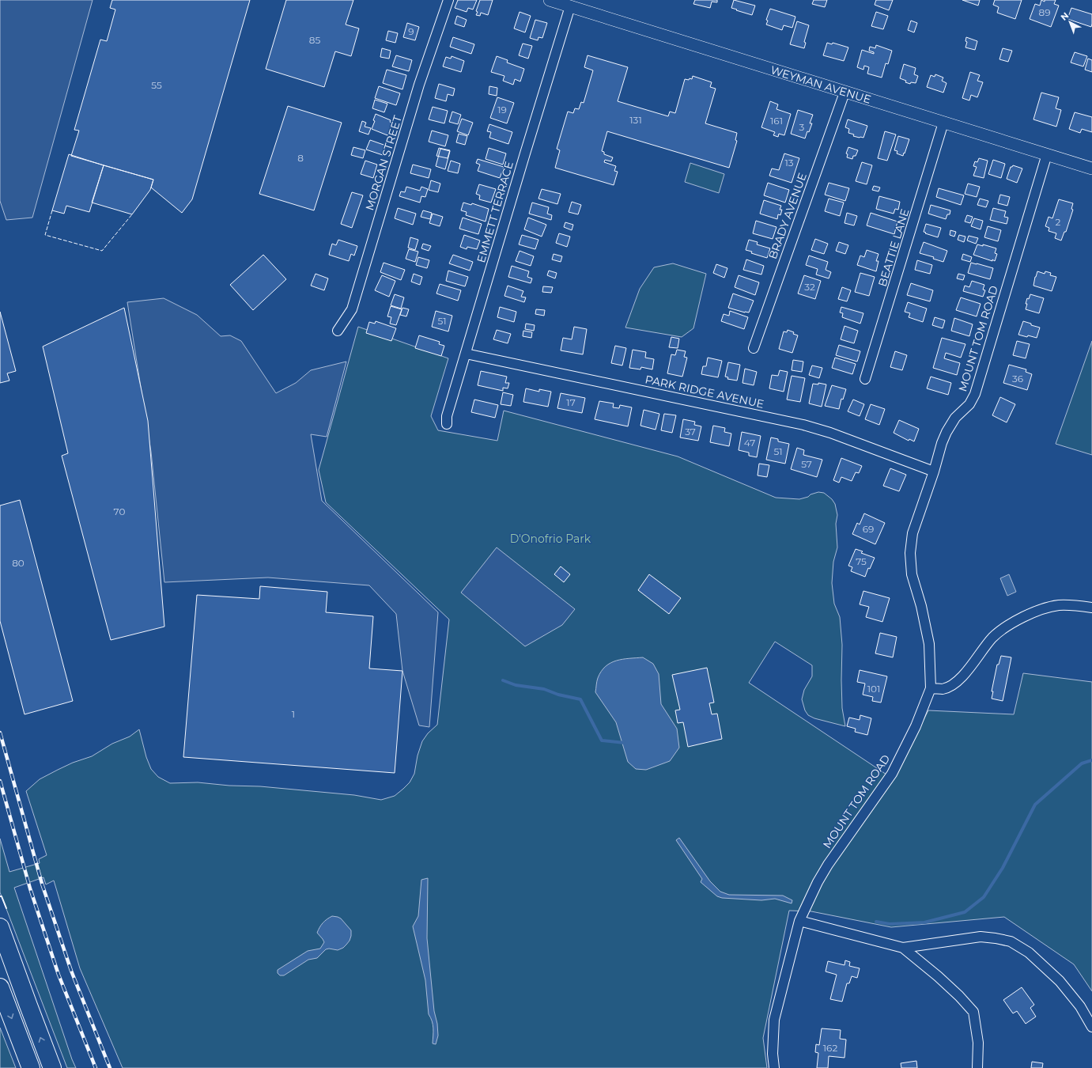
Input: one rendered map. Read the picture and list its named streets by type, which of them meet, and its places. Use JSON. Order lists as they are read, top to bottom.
{
  "streets": {
    "street": [
      "WEYMAN AVENUE",
      "MORGAN STREET",
      "EMMETT TERRACE",
      "BRADY AVENUE",
      "BEATTIE LANE",
      "MOUNT TOM ROAD",
      "PARK RIDGE AVENUE"
    ]
  },
  "crossings": [
    ["WEYMAN AVENUE", "EMMETT TERRACE"],
    ["WEYMAN AVENUE", "BRADY AVENUE"],
    ["WEYMAN AVENUE", "BEATTIE LANE"],
    ["WEYMAN AVENUE", "MOUNT TOM ROAD"],
    ["EMMETT TERRACE", "PARK RIDGE AVENUE"],
    ["MOUNT TOM ROAD", "PARK RIDGE AVENUE"]
  ],
  "parks": ["D'Onofrio Park"],
  "house_numbers": [
    "89",
    "9",
    "85",
    "55",
    "19",
    "131",
    "161",
    "3",
    "8",
    "13",
    "2",
    "32",
    "51",
    "36",
    "17",
    "37",
    "47",
    "51",
    "57",
    "70",
    "69",
    "75",
    "80",
    "101",
    "1",
    "162"
  ],
  "north": "top left"
}
